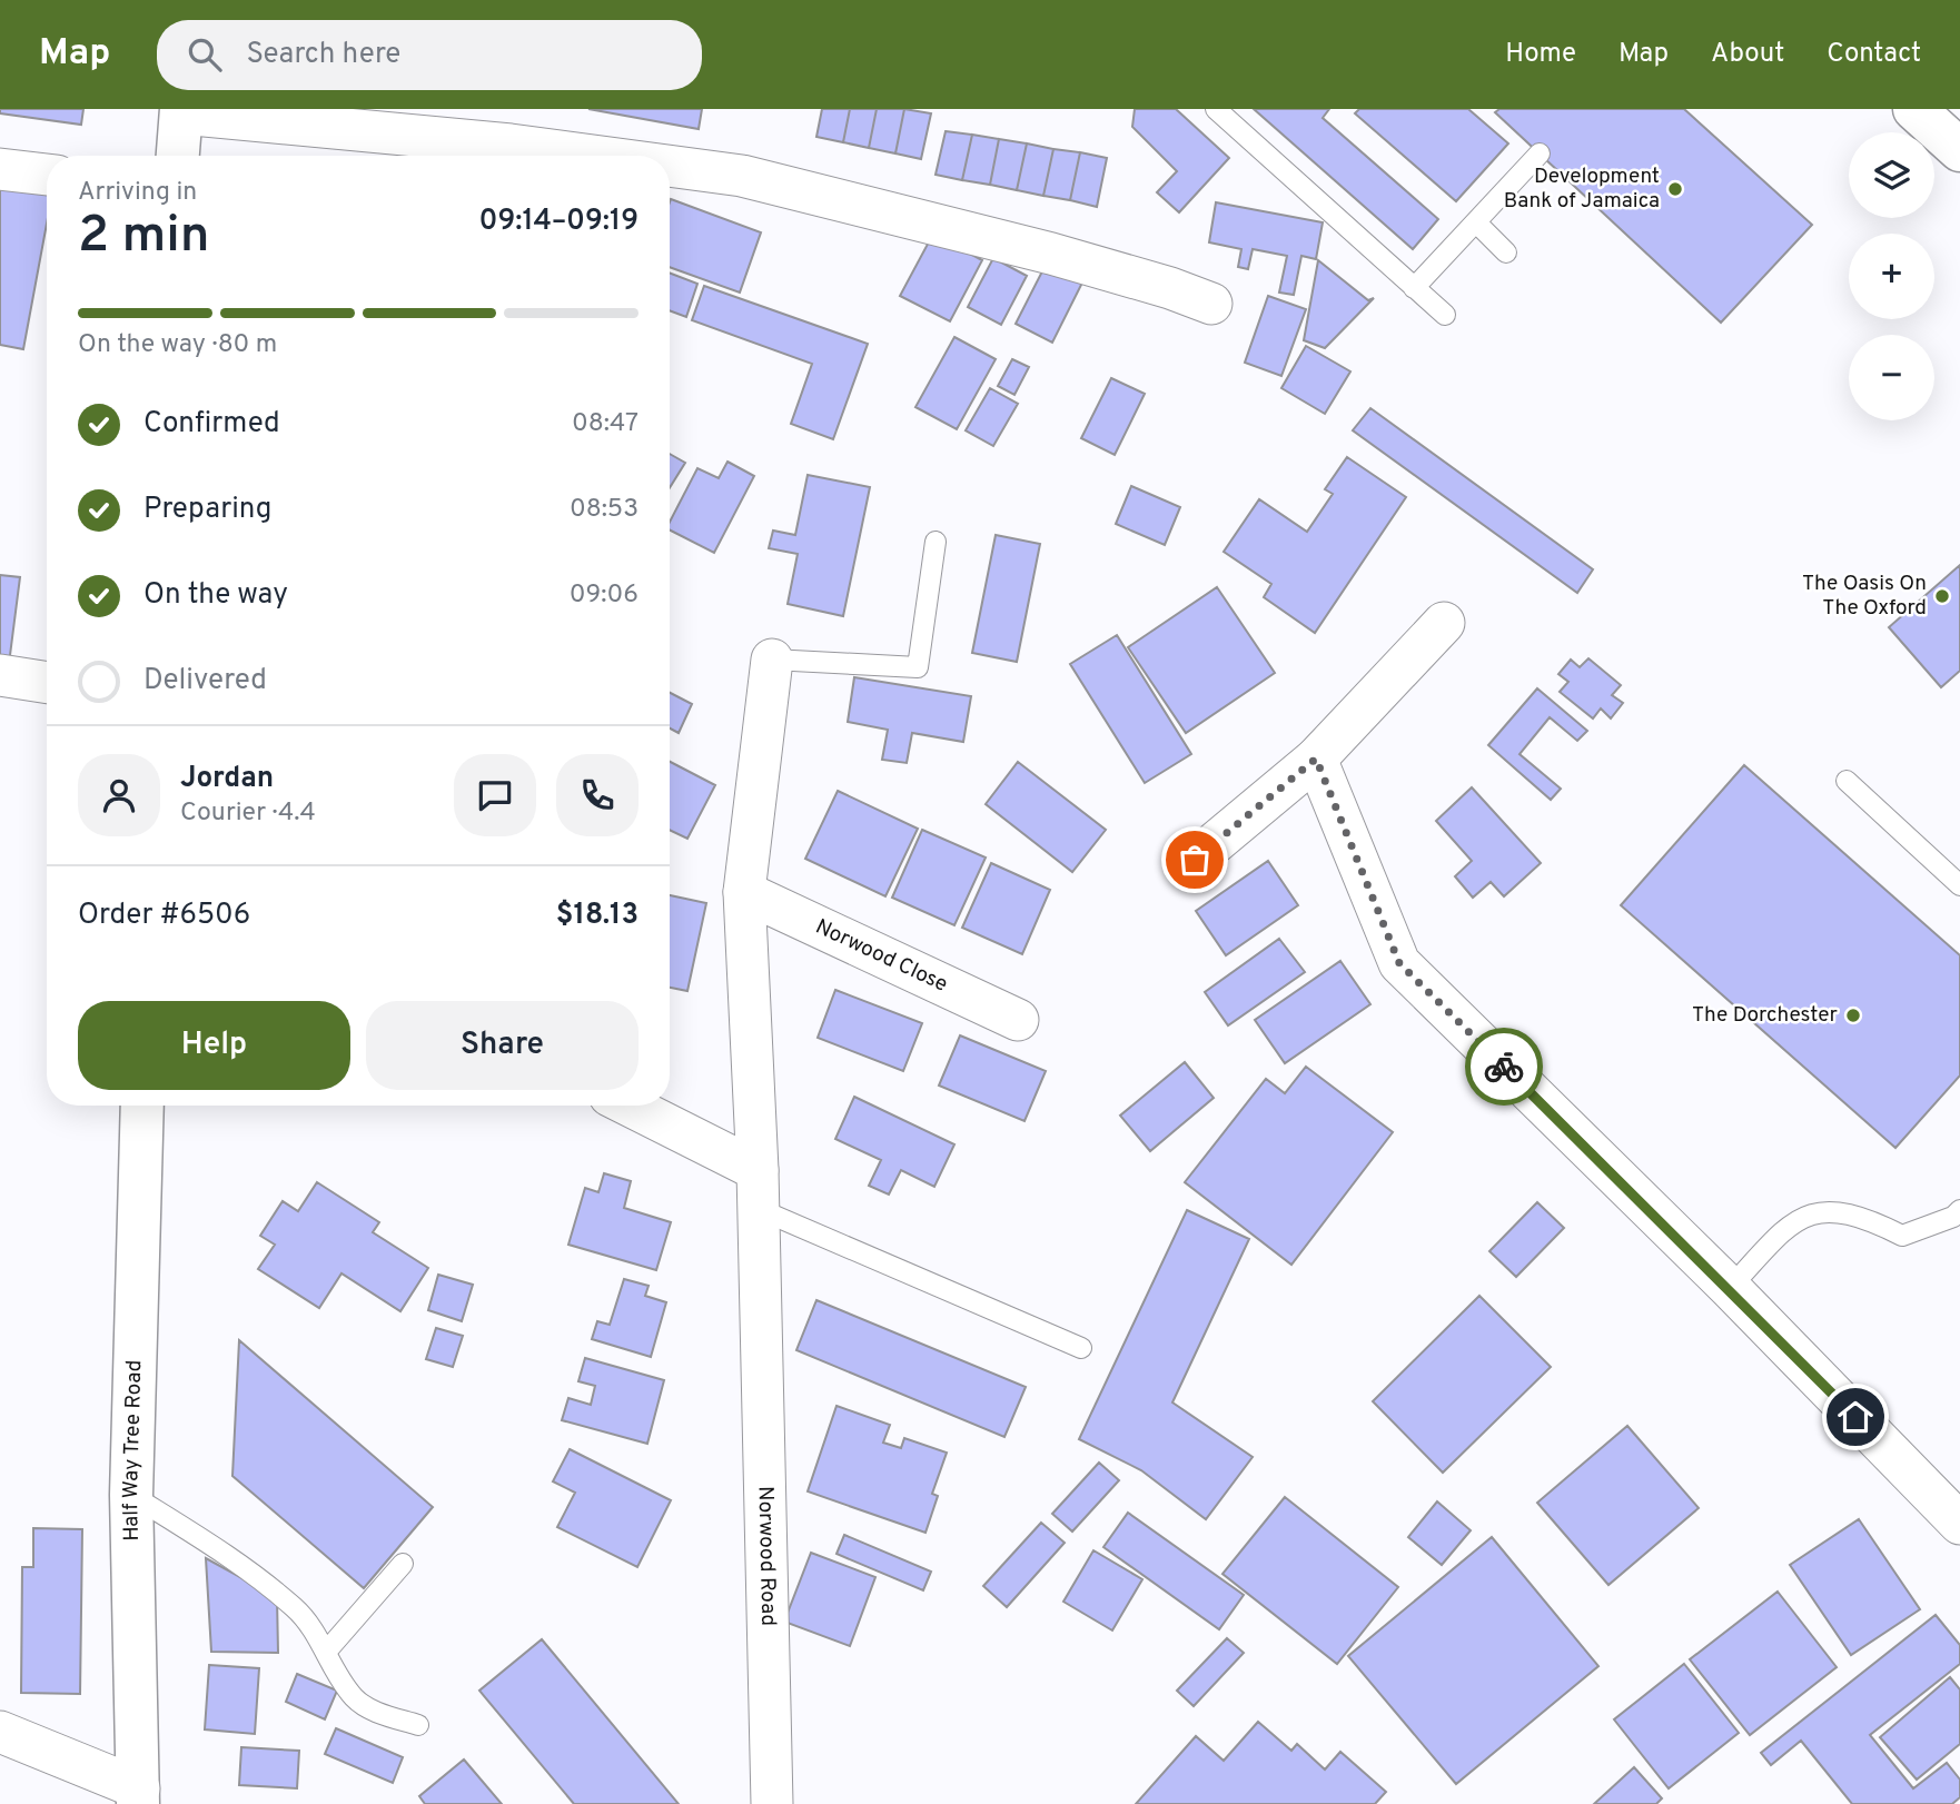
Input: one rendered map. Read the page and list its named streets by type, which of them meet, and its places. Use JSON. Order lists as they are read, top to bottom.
{
  "streets": {
    "main road": ["Half Way Tree Road"],
    "street": ["Norwood Close", "Norwood Road"]
  },
  "crossings": [
    ["Norwood Close", "Norwood Road"]
  ],
  "places": ["Development Bank of Jamaica", "The Oasis On The Oxford", "The Dorchester"],
  "page": {
    "header": "Map",
    "search": "Search here",
    "nav": [
      "Home",
      "Map",
      "About",
      "Contact"
    ],
    "map_buttons": ["+", "−"],
    "heading": ["2 min", "Arriving in", "09:14–09:19"],
    "panel": [
      "Jordan",
      "Courier · 4.4",
      "Order #6506",
      "$18.13"
    ],
    "bar": "On the way · 80 m",
    "list": [
      ["Confirmed", "08:47"],
      ["Preparing", "08:53"],
      ["On the way", "09:06"],
      "Delivered"
    ],
    "buttons": ["Help", "Share"]
  }
}
